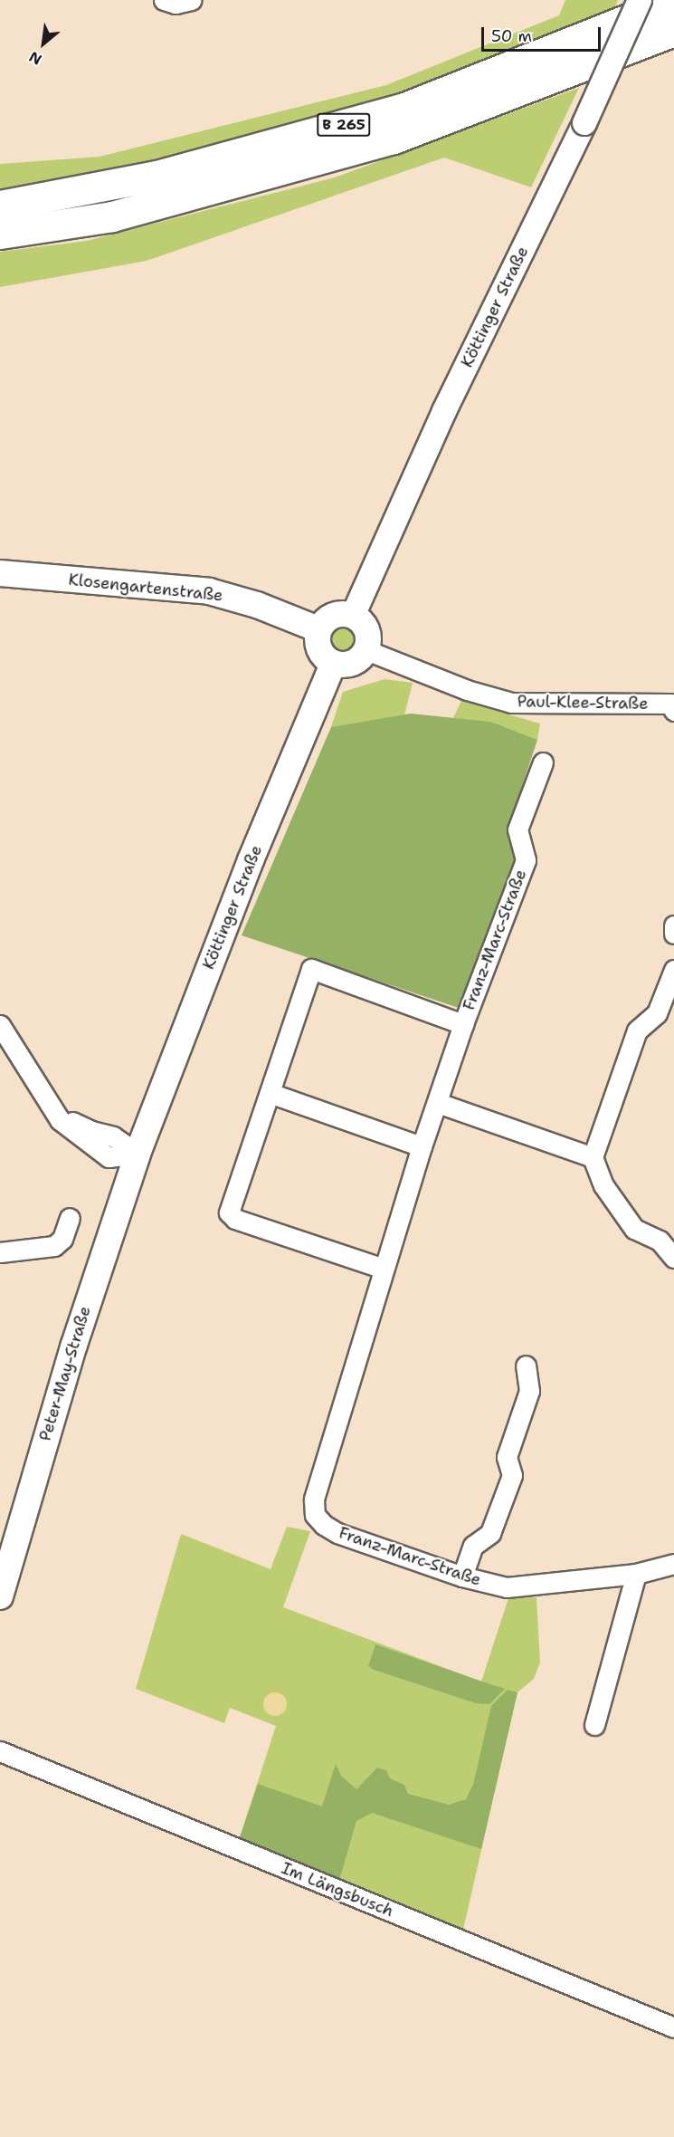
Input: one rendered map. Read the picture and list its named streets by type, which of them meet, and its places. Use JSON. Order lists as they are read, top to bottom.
{
  "streets": {
    "main road": [
      "B 265",
      "Köttinger Straße",
      "Klosengartenstraße",
      "Peter-May-Straße"
    ],
    "street": ["Paul-Klee-Straße", "Franz-Marc-Straße", "Im Längsbusch"]
  },
  "crossings": [
    ["Köttinger Straße", "Klosengartenstraße"],
    ["Köttinger Straße", "Paul-Klee-Straße"],
    ["Köttinger Straße", "Peter-May-Straße"],
    ["Klosengartenstraße", "Paul-Klee-Straße"]
  ],
  "scale_bar": "50 m",
  "north": "bottom left"
}
